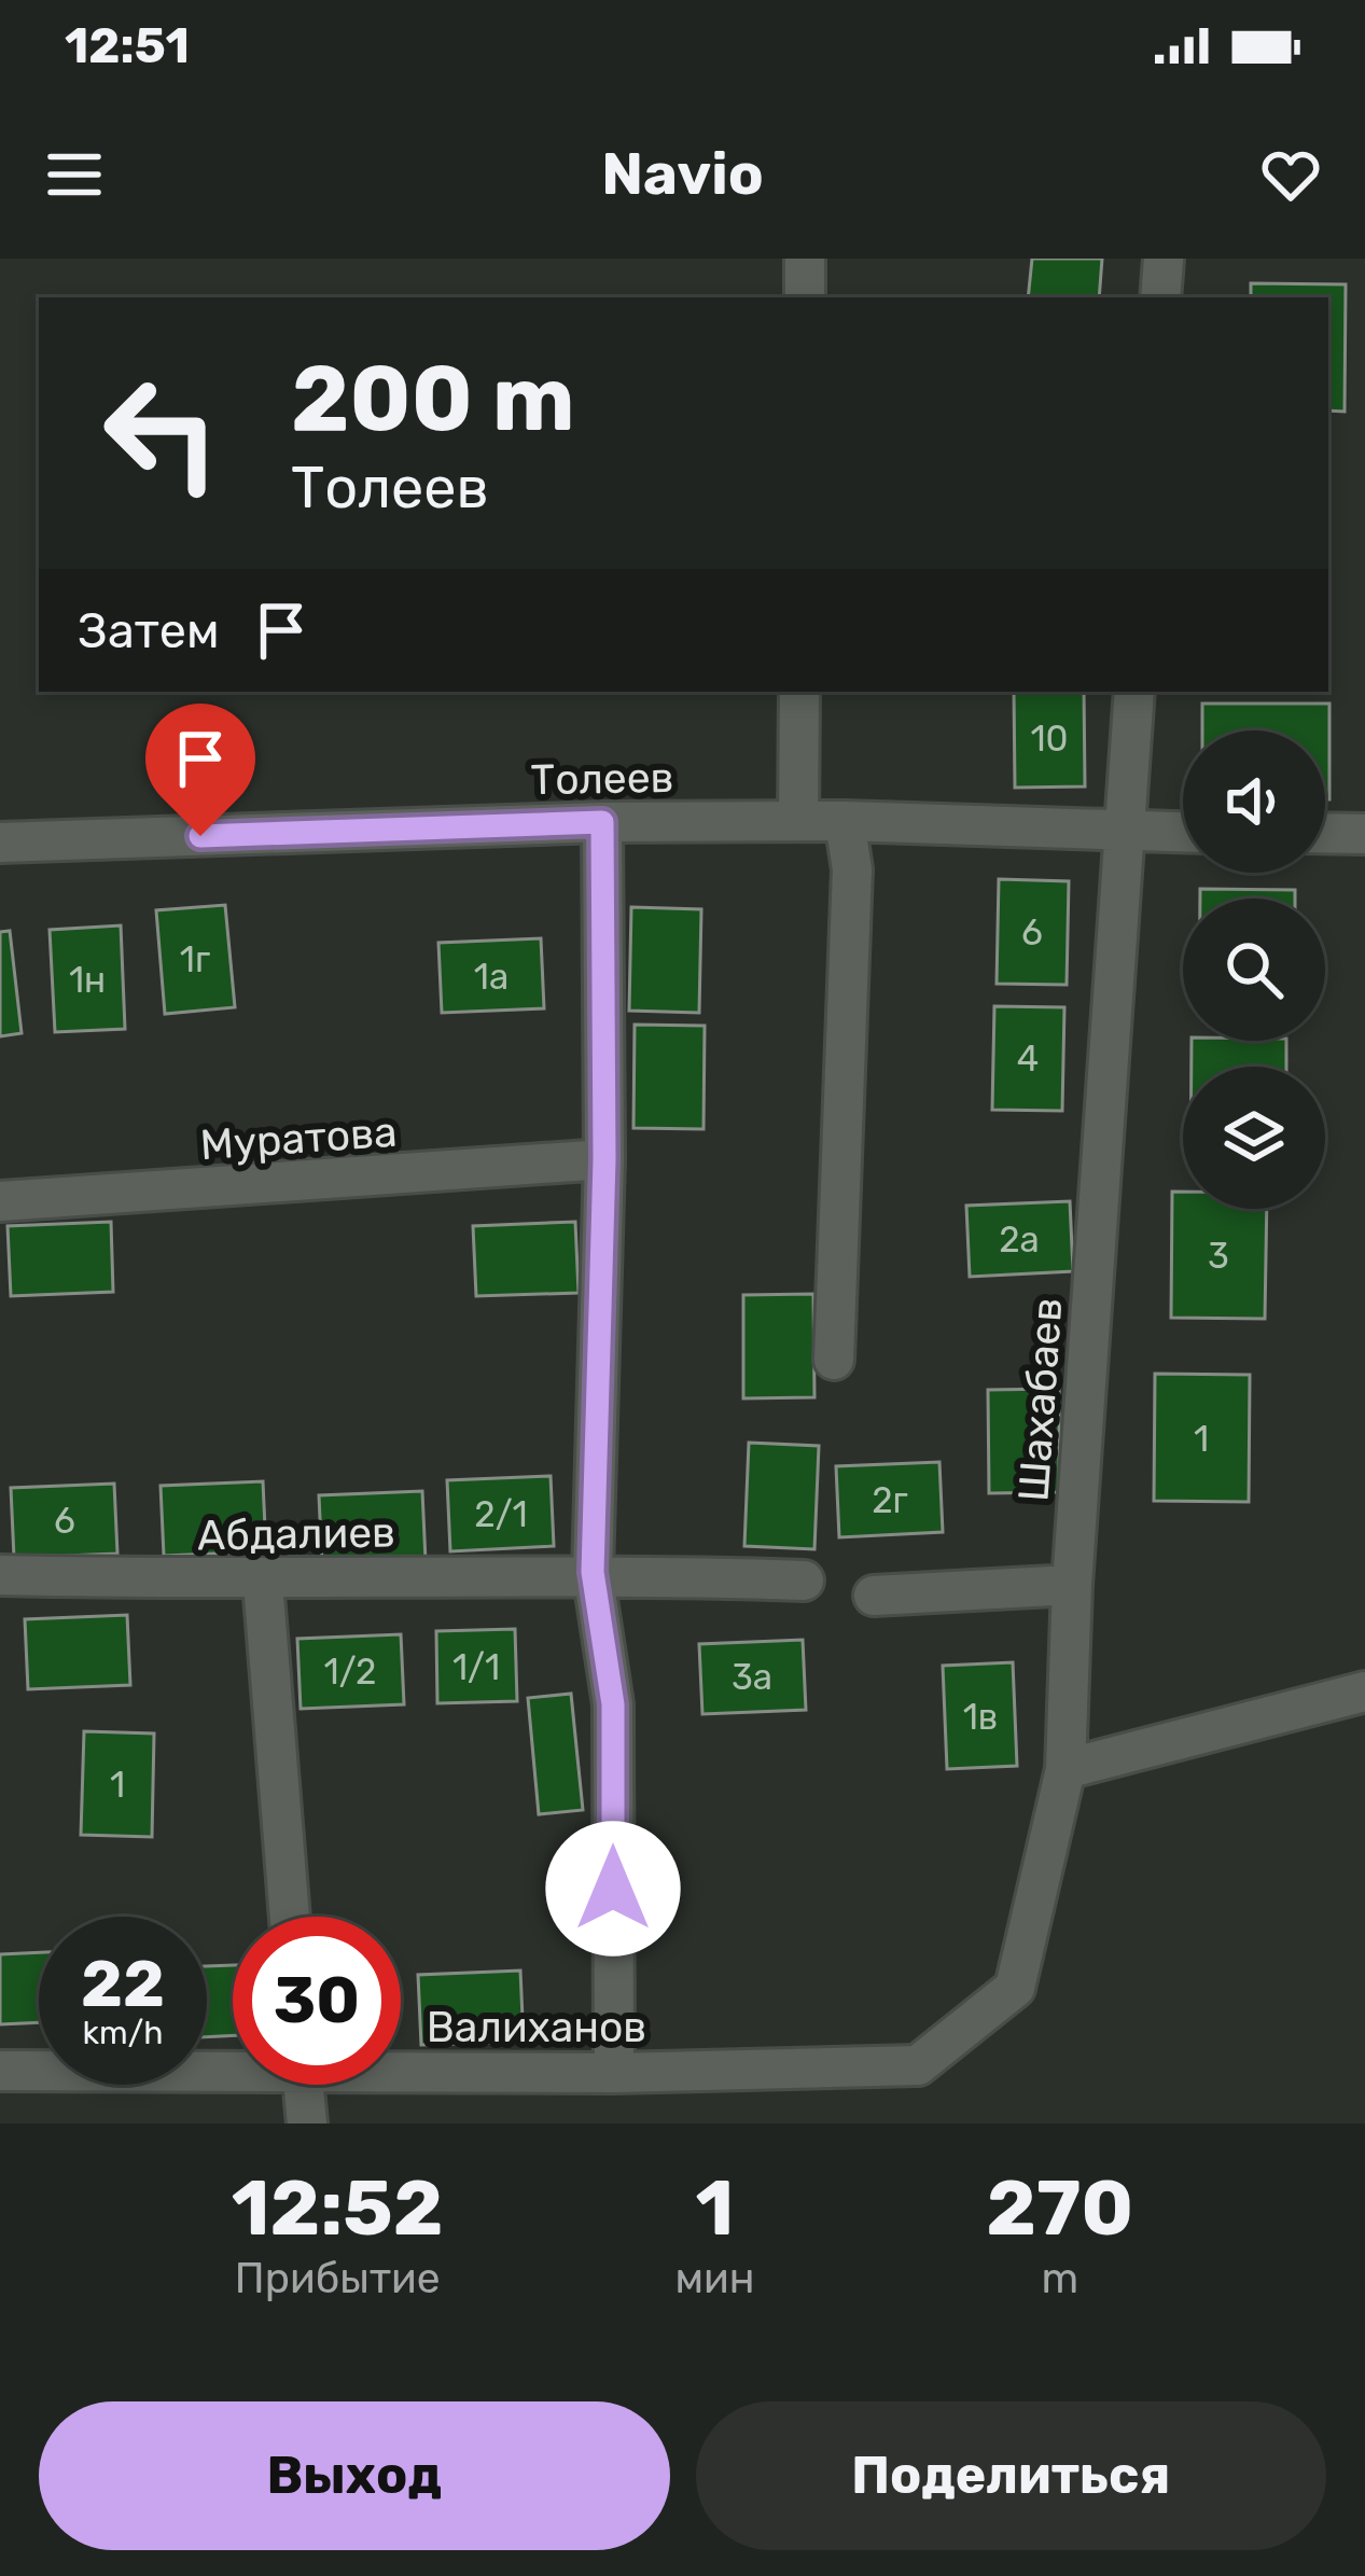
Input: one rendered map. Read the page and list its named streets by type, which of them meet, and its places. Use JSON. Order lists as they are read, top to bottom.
{
  "streets": {
    "street": [
      "Толеев",
      "Муратова",
      "Шахабаев",
      "Абдалиев",
      "Валиханов"
    ]
  },
  "crossings": [
    ["Толеев", "Шахабаев"],
    ["Шахабаев", "Валиханов"]
  ],
  "house_numbers": [
    "10",
    "6",
    "1г",
    "1а",
    "1н",
    "4",
    "2а",
    "3",
    "1",
    "2г",
    "2/1",
    "6",
    "1/1",
    "1/2",
    "3а",
    "1в",
    "1"
  ],
  "page": {
    "status": "12:51",
    "header": "Navio",
    "turn": ["200 m", "Толеев"],
    "then": "Затем",
    "speed": "22 km/h",
    "limit": "30",
    "eta": [
      "12:52",
      "Прибытие",
      "1",
      "мин",
      "270",
      "m"
    ],
    "buttons": ["Выход", "Поделиться"]
  }
}
